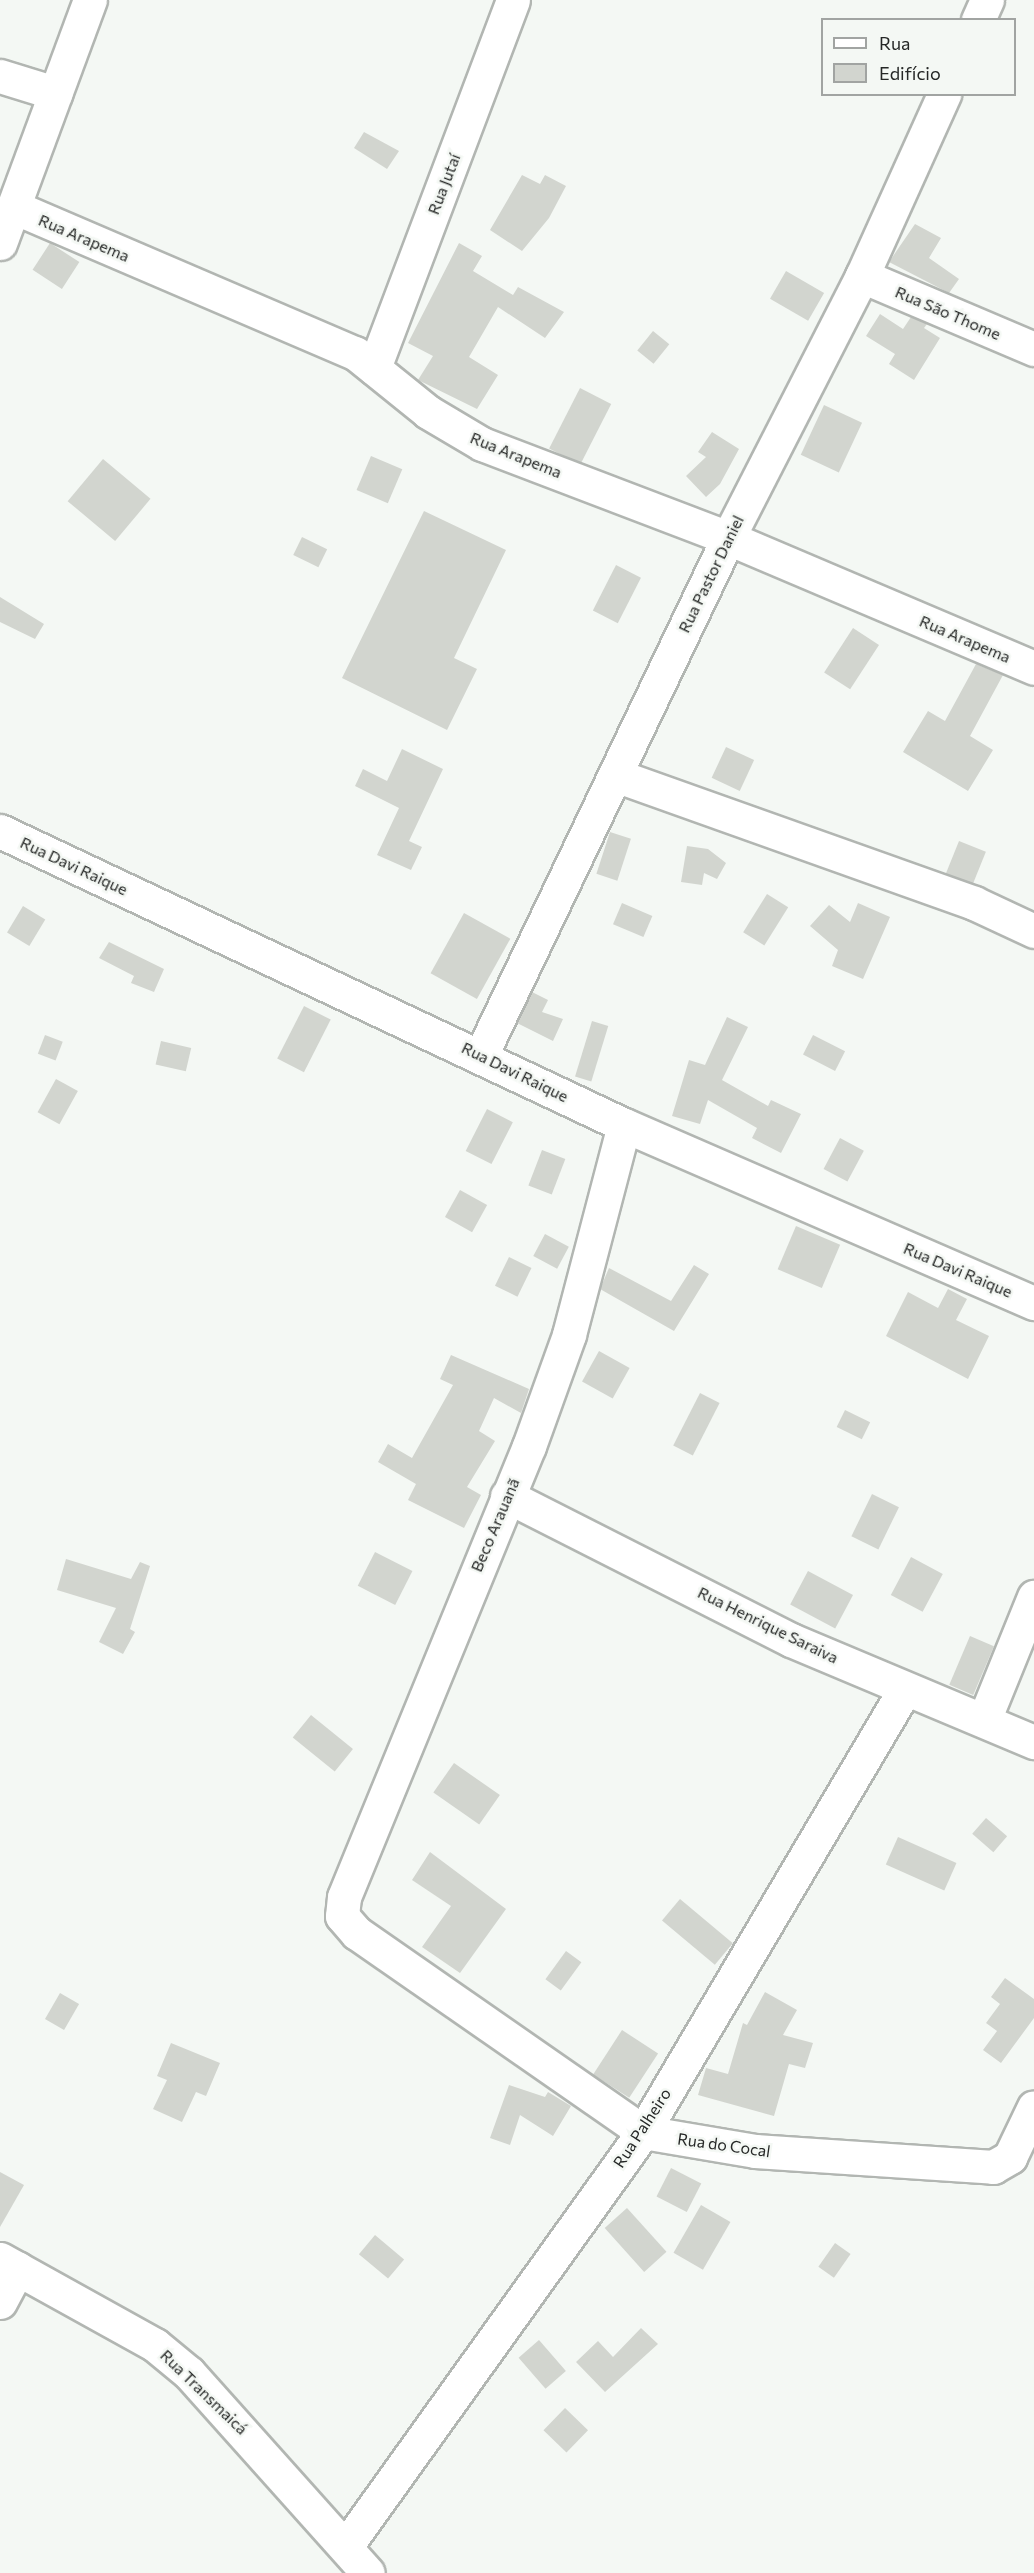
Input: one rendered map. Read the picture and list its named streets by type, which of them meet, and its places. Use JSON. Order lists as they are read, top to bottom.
{
  "streets": {
    "street": [
      "Rua Jutaí",
      "Rua Arapema",
      "Rua São Thome",
      "Rua Pastor Daniel",
      "Rua Davi Raique",
      "Beco Arauanã",
      "Rua Henrique Saraiva",
      "Rua Palheiro",
      "Rua do Cocal",
      "Rua Transmaicá"
    ]
  },
  "crossings": [
    ["Rua Jutaí", "Rua Arapema"],
    ["Rua Arapema", "Rua Pastor Daniel"],
    ["Rua São Thome", "Rua Pastor Daniel"],
    ["Rua Pastor Daniel", "Rua Davi Raique"],
    ["Rua Davi Raique", "Beco Arauanã"],
    ["Beco Arauanã", "Rua Henrique Saraiva"],
    ["Beco Arauanã", "Rua do Cocal"],
    ["Rua Henrique Saraiva", "Rua Palheiro"],
    ["Rua Palheiro", "Rua do Cocal"],
    ["Rua Palheiro", "Rua Transmaicá"]
  ],
  "legend": ["Rua", "Edifício"]
}
